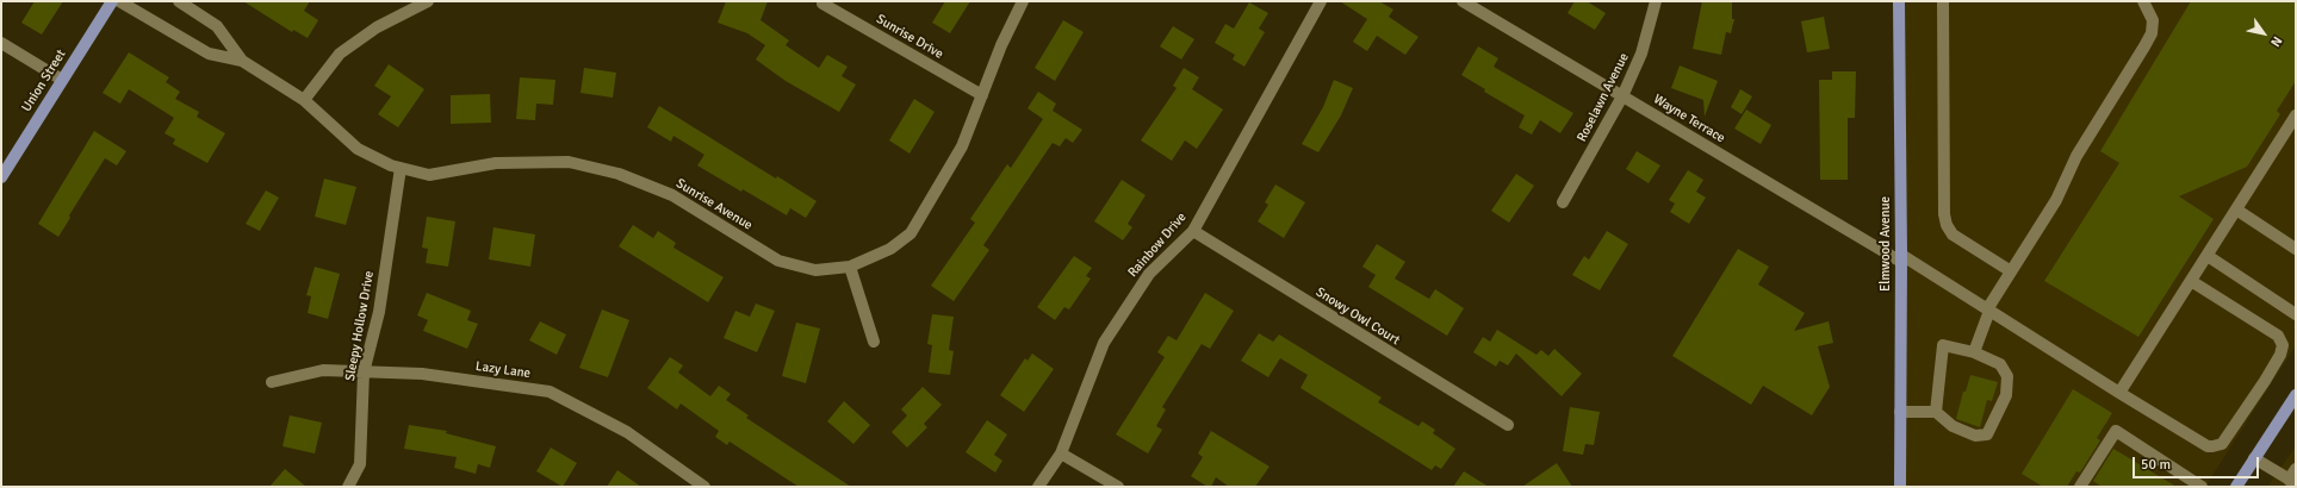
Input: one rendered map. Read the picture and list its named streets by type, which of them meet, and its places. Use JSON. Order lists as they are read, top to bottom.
{
  "streets": {
    "main road": ["Union Street", "Elmwood Avenue"],
    "street": [
      "Sunrise Drive",
      "Roselawn Avenue",
      "Wayne Terrace",
      "Sunrise Avenue",
      "Rainbow Drive",
      "Snowy Owl Court",
      "Sleepy Hollow Drive",
      "Lazy Lane"
    ]
  },
  "crossings": [
    ["Sunrise Drive", "Sunrise Avenue"],
    ["Roselawn Avenue", "Wayne Terrace"],
    ["Wayne Terrace", "Elmwood Avenue"],
    ["Sunrise Avenue", "Sleepy Hollow Drive"],
    ["Rainbow Drive", "Snowy Owl Court"],
    ["Sleepy Hollow Drive", "Lazy Lane"]
  ],
  "scale_bar": "50 m",
  "north": "bottom right"
}
